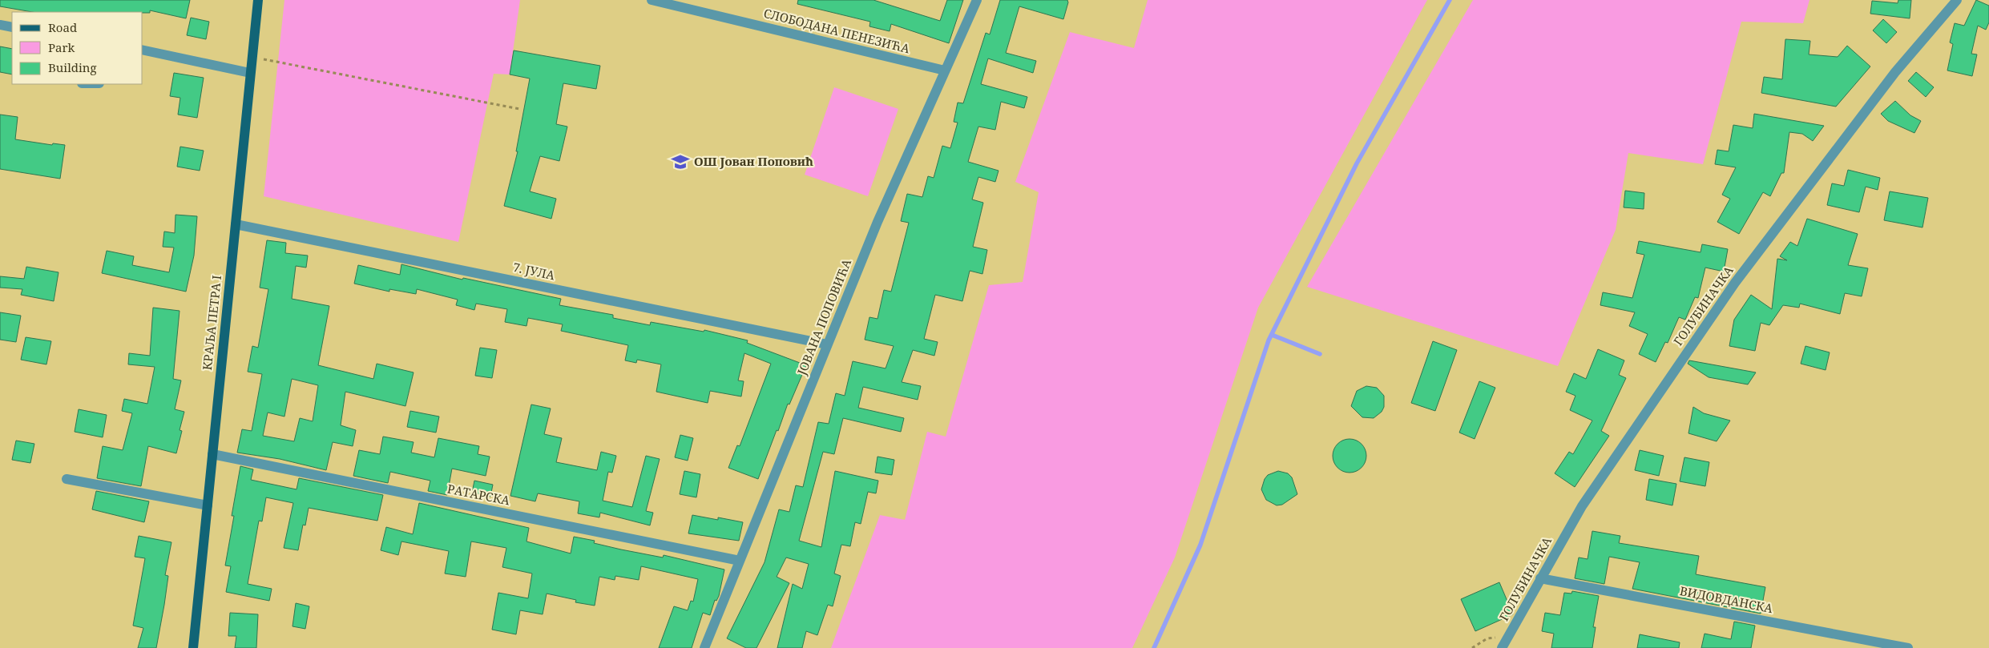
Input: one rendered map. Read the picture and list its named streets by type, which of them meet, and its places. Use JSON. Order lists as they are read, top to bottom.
{
  "streets": {
    "main road": ["КРАЉА ПЕТРА I"],
    "street": [
      "СЛОБОДАНА ПЕНЕЗИЋА",
      "7. ЈУЛА",
      "ГОЛУБИНАЧКА",
      "ЈОВАНА ПОПОВИЋА",
      "РАТАРСКА",
      "ВИДОВДАНСКА"
    ]
  },
  "crossings": [
    ["СЛОБОДАНА ПЕНЕЗИЋА", "ЈОВАНА ПОПОВИЋА"],
    ["7. ЈУЛА", "ЈОВАНА ПОПОВИЋА"],
    ["7. ЈУЛА", "КРАЉА ПЕТРА I"],
    ["ГОЛУБИНАЧКА", "ВИДОВДАНСКА"],
    ["ЈОВАНА ПОПОВИЋА", "РАТАРСКА"],
    ["КРАЉА ПЕТРА I", "РАТАРСКА"]
  ],
  "places": {
    "school or university": ["ОШ Јован Поповић"]
  },
  "legend": ["Road", "Park", "Building"]
}
